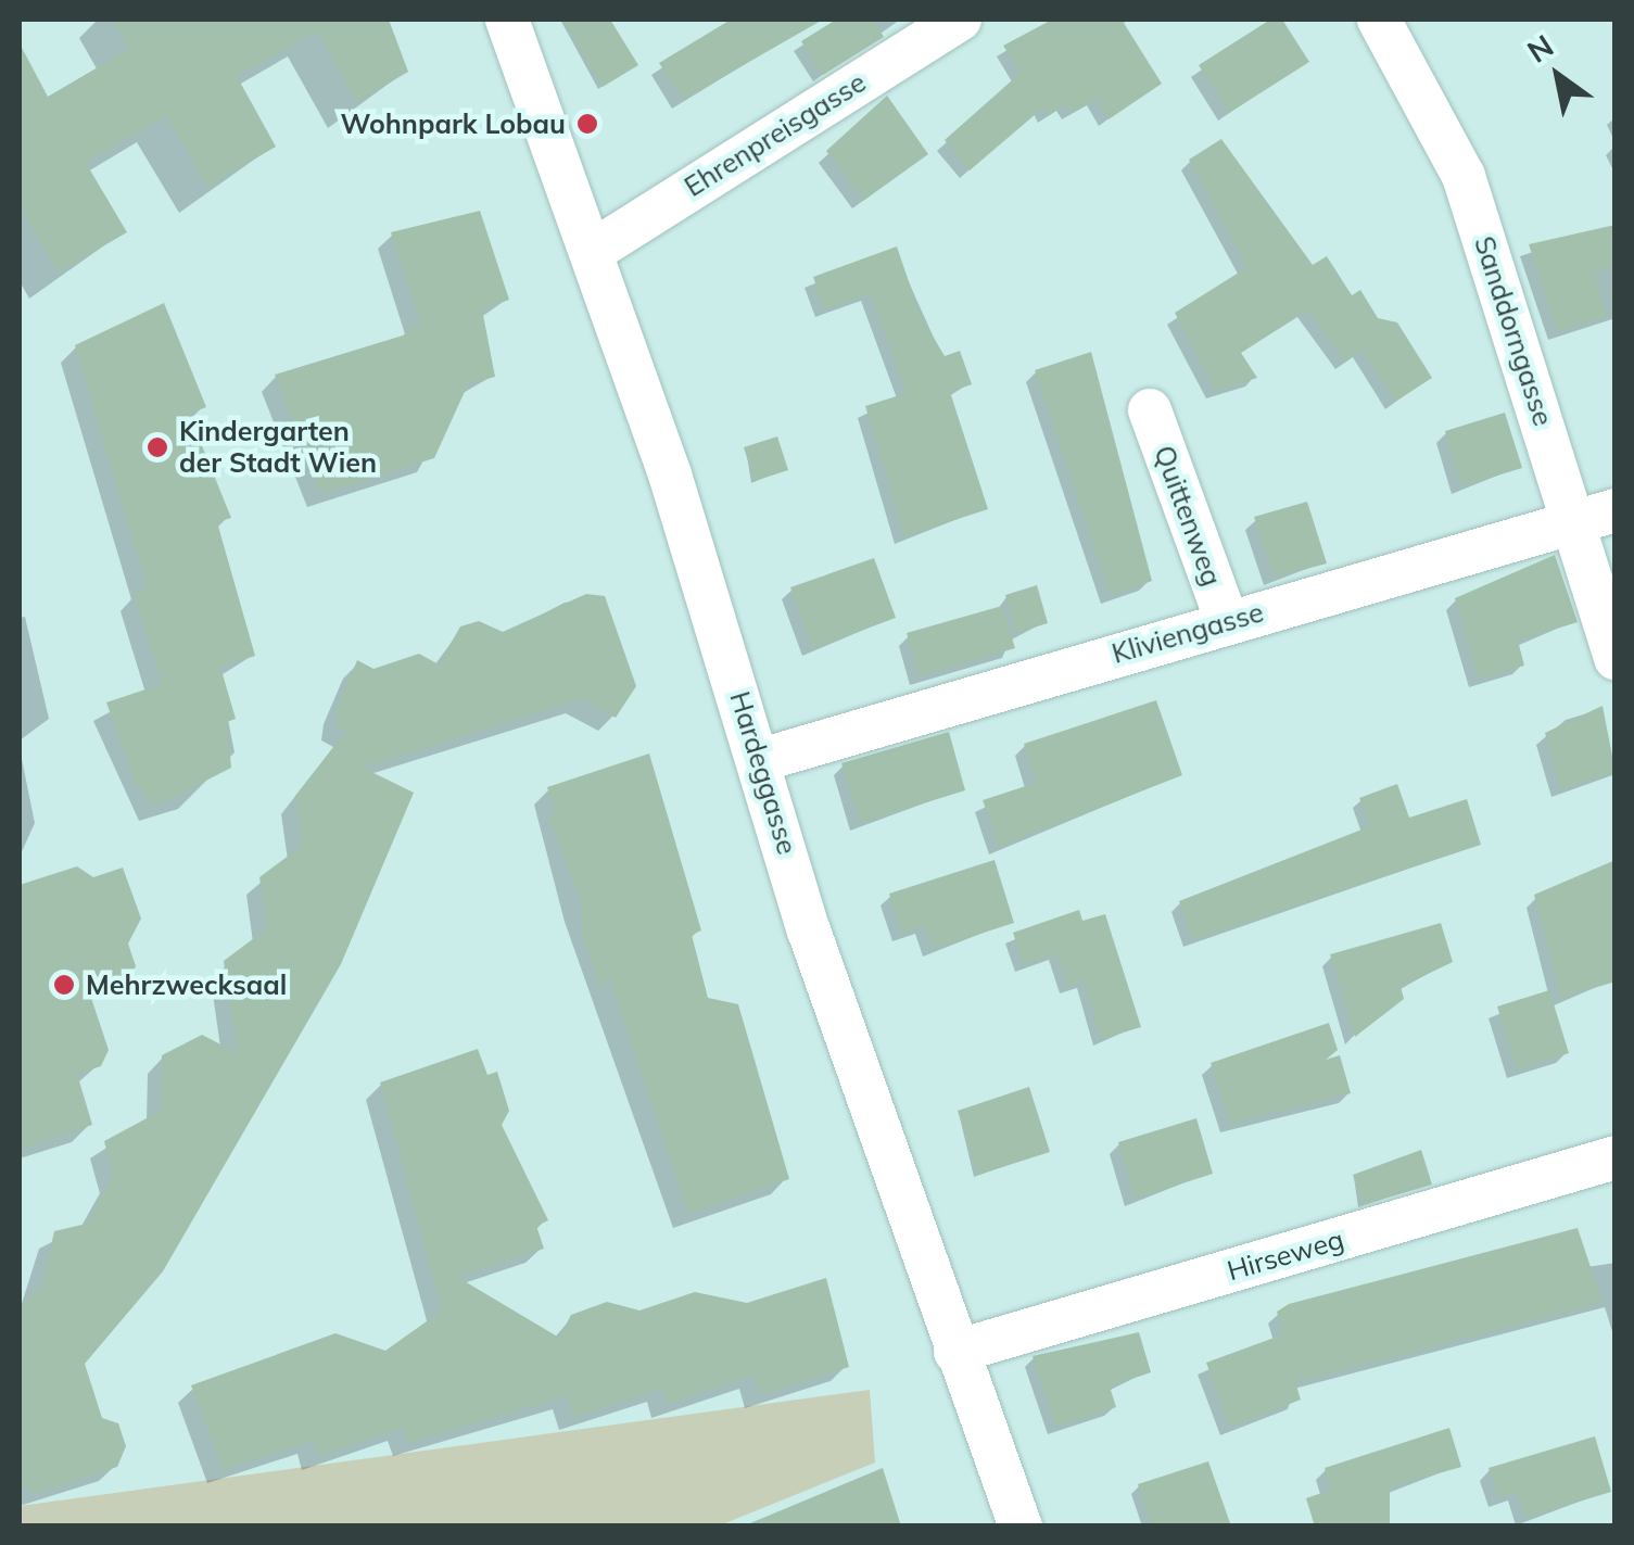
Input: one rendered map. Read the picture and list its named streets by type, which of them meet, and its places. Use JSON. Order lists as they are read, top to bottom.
{
  "streets": {
    "street": [
      "Ehrenpreisgasse",
      "Sanddorngasse",
      "Quittenweg",
      "Kliviengasse",
      "Hardeggasse",
      "Hirseweg"
    ]
  },
  "crossings": [
    ["Ehrenpreisgasse", "Hardeggasse"],
    ["Sanddorngasse", "Kliviengasse"],
    ["Quittenweg", "Kliviengasse"],
    ["Kliviengasse", "Hardeggasse"],
    ["Hardeggasse", "Hirseweg"]
  ],
  "places": ["Wohnpark Lobau", "Kindergarten der Stadt Wien", "Mehrzwecksaal"],
  "north": "top left"
}
